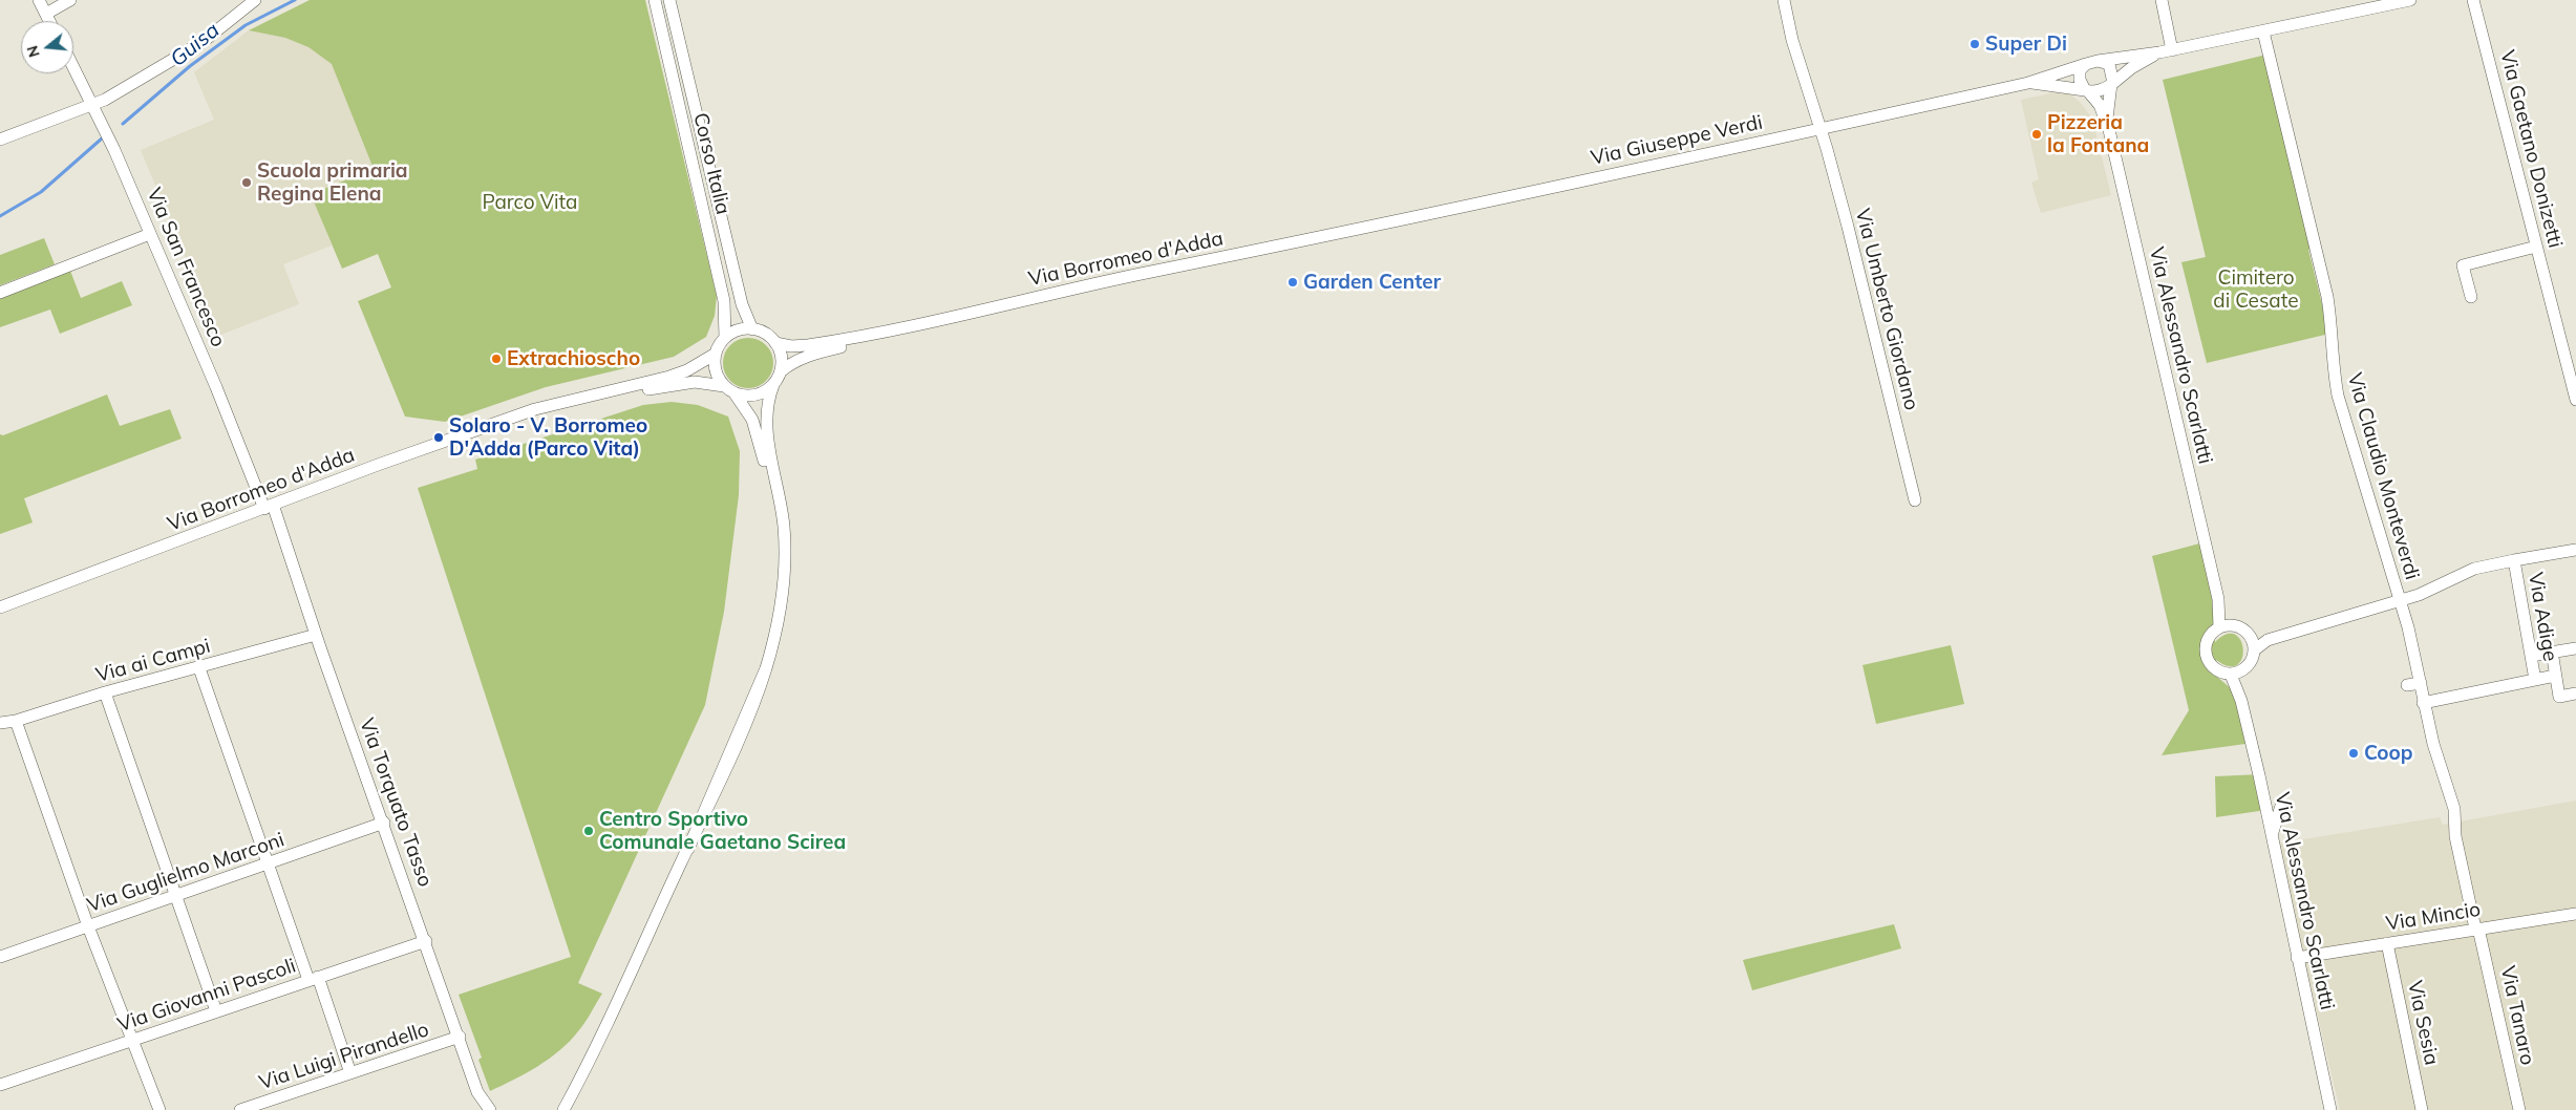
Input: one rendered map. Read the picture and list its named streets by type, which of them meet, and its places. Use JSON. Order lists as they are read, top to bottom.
{
  "streets": {
    "street": [
      "Via Giuseppe Verdi",
      "Via Gaetano Donizetti",
      "Corso Italia",
      "Via Borromeo d'Adda",
      "Via San Francesco",
      "Via Umberto Giordano",
      "Via Alessandro Scarlatti",
      "Via Claudio Monteverdi",
      "Via Adige",
      "Via ai Campi",
      "Via Torquato Tasso",
      "Via Guglielmo Marconi",
      "Via Mincio",
      "Via Giovanni Pascoli",
      "Via Tanaro",
      "Via Sesia",
      "Via Luigi Pirandello"
    ]
  },
  "crossings": [
    ["Via Giuseppe Verdi", "Via Borromeo d'Adda"],
    ["Via Giuseppe Verdi", "Via Umberto Giordano"],
    ["Via Giuseppe Verdi", "Via Alessandro Scarlatti"],
    ["Via Giuseppe Verdi", "Via Claudio Monteverdi"],
    ["Corso Italia", "Via Borromeo d'Adda"],
    ["Via Borromeo d'Adda", "Via San Francesco"],
    ["Via Borromeo d'Adda", "Via Torquato Tasso"],
    ["Via San Francesco", "Via Torquato Tasso"],
    ["Via Alessandro Scarlatti", "Via Mincio"],
    ["Via Claudio Monteverdi", "Via Mincio"],
    ["Via Claudio Monteverdi", "Via Tanaro"],
    ["Via ai Campi", "Via Torquato Tasso"],
    ["Via Torquato Tasso", "Via Guglielmo Marconi"],
    ["Via Torquato Tasso", "Via Giovanni Pascoli"],
    ["Via Torquato Tasso", "Via Luigi Pirandello"],
    ["Via Mincio", "Via Tanaro"],
    ["Via Mincio", "Via Sesia"]
  ],
  "water": ["Guisa"],
  "parks": ["Parco Vita", "Cimitero di Cesate"],
  "places": [
    "Super Di",
    "Pizzeria la Fontana",
    "Scuola primaria Regina Elena",
    "Garden Center",
    "Extrachioscho",
    "Solaro - V. Borromeo D'Adda (Parco Vita)",
    "Coop",
    "Centro Sportivo Comunale Gaetano Scirea"
  ],
  "north": "left"
}
